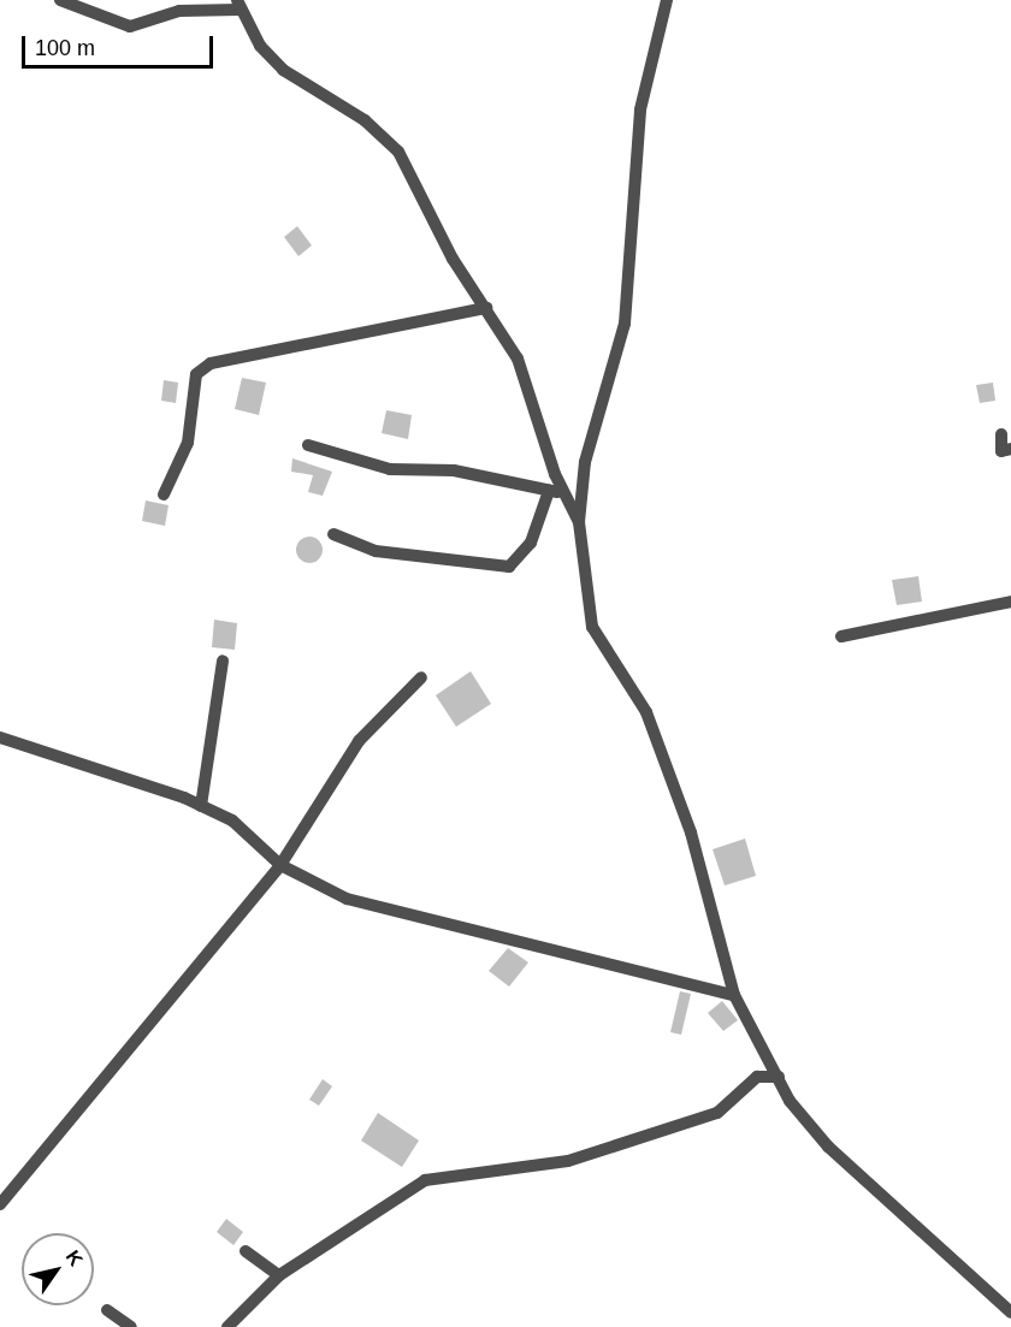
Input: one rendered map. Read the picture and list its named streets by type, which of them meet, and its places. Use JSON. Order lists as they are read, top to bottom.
{
  "scale_bar": "100 m",
  "north": "top right"
}
